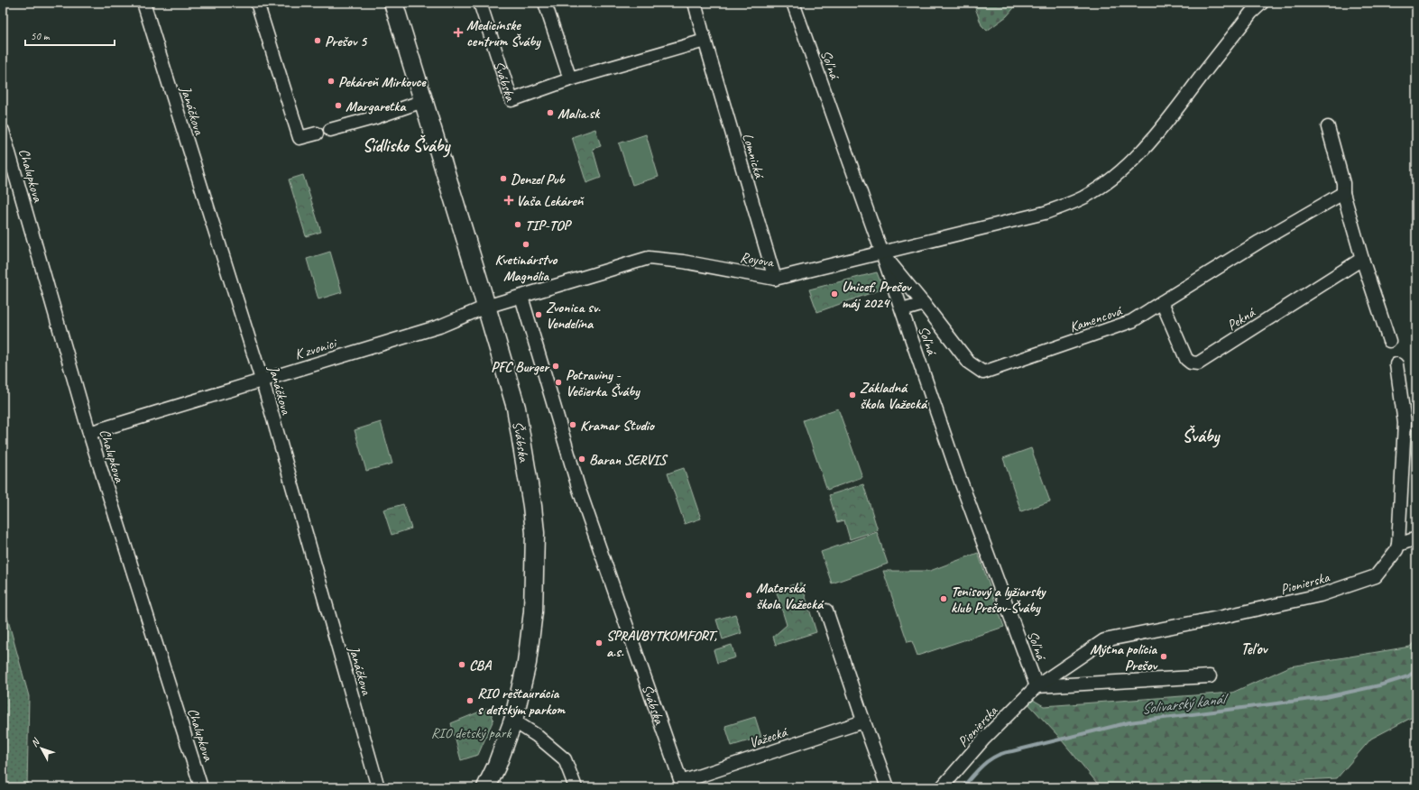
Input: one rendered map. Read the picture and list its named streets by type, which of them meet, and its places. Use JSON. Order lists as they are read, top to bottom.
{
  "streets": {
    "street": [
      "Soľná",
      "Švábska",
      "Janáčkova",
      "Lomnická",
      "Chalupkova",
      "Royova",
      "Kamencová",
      "Pekná",
      "K zvonici",
      "Pionierska",
      "Važecká"
    ]
  },
  "crossings": [
    ["Soľná", "Royova"],
    ["Soľná", "Kamencová"],
    ["Soľná", "Pionierska"],
    ["Švábska", "Royova"],
    ["Švábska", "K zvonici"],
    ["Švábska", "Važecká"],
    ["Janáčkova", "K zvonici"],
    ["Lomnická", "Royova"],
    ["Chalupkova", "K zvonici"],
    ["Royova", "Kamencová"],
    ["Royova", "K zvonici"],
    ["Kamencová", "Pekná"]
  ],
  "districts": ["Sídlisko Šváby", "Šváby", "Teľov"],
  "water": ["Solivarský kanál"],
  "parks": ["RIO detský park"],
  "places": {
    "health": ["Medicínske centrum Šváby", "Vaša Lekáreň"],
    "other": [
      "Prešov 5",
      "Pekáreň Mirkovce",
      "Margaretka",
      "Malia.sk",
      "Denzel Pub",
      "TIP-TOP",
      "Kvetinárstvo Magnólia",
      "Unicef, Prešov máj 2024",
      "Zvonica sv. Vendelína",
      "PFC Burger",
      "Potraviny - Večierka Šváby",
      "Základná škola Važecká",
      "Kramar Studio",
      "Baran SERVIS",
      "Materská škola Važecká",
      "Tenisový a lyžiarsky klub Prešov-Šváby",
      "SPRAVBYTKOMFORT, a.s.",
      "Mýtna polícia Prešov",
      "CBA",
      "RIO reštaurácia s detským parkom"
    ]
  },
  "scale_bar": "50 m",
  "north": "top left"
}
